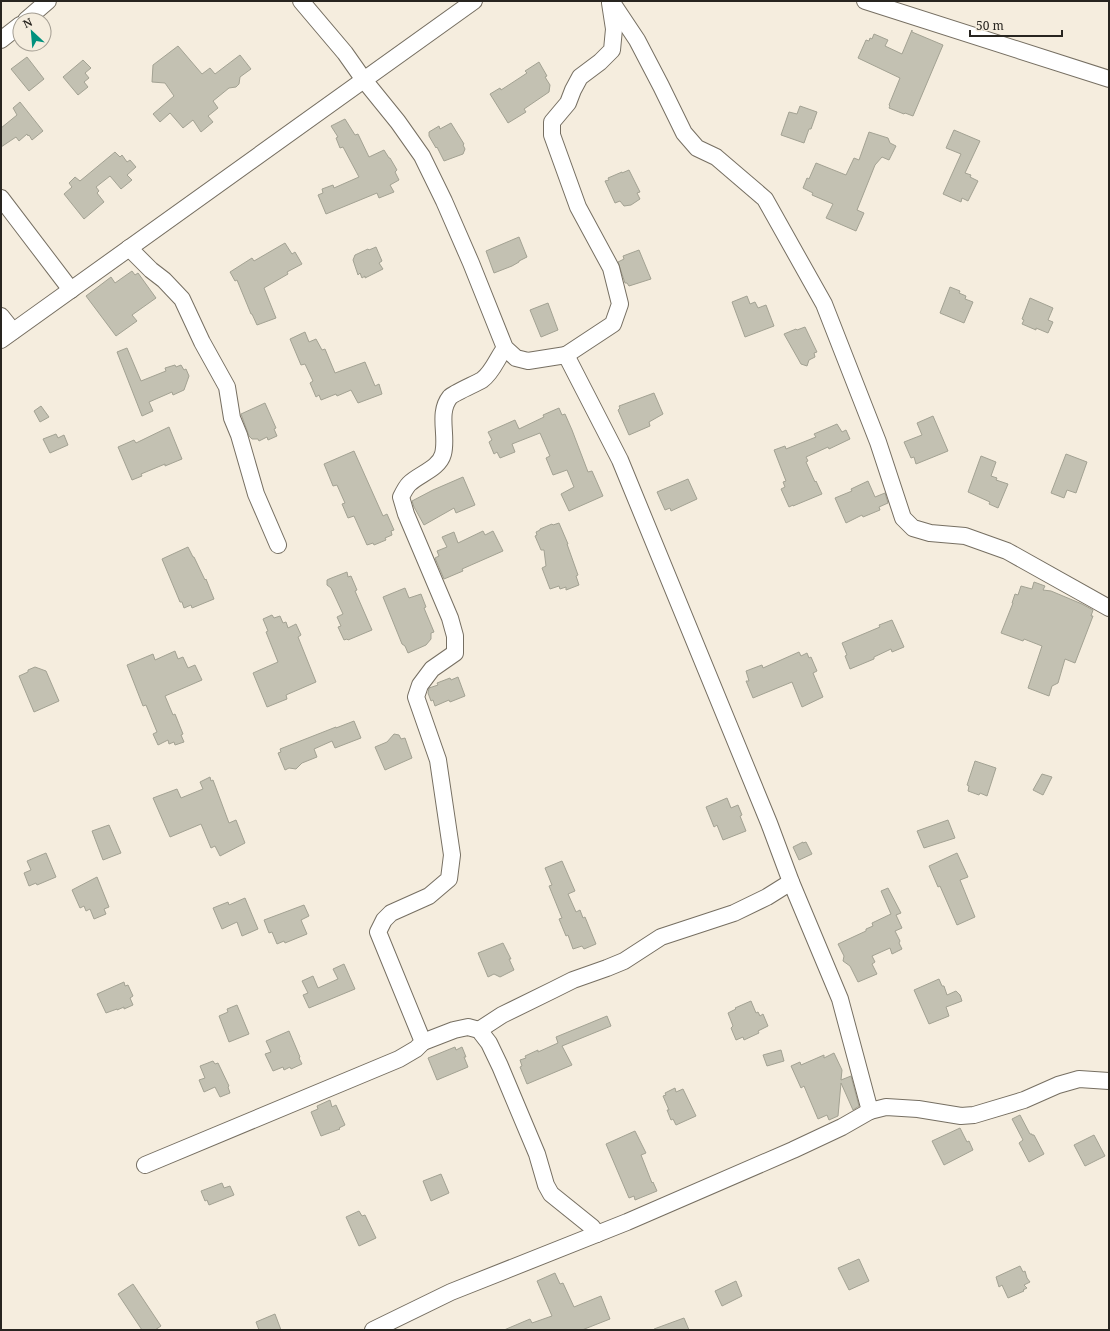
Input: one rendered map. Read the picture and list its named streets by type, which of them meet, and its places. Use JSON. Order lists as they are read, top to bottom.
{
  "scale_bar": "50 m",
  "north": "top left"
}
